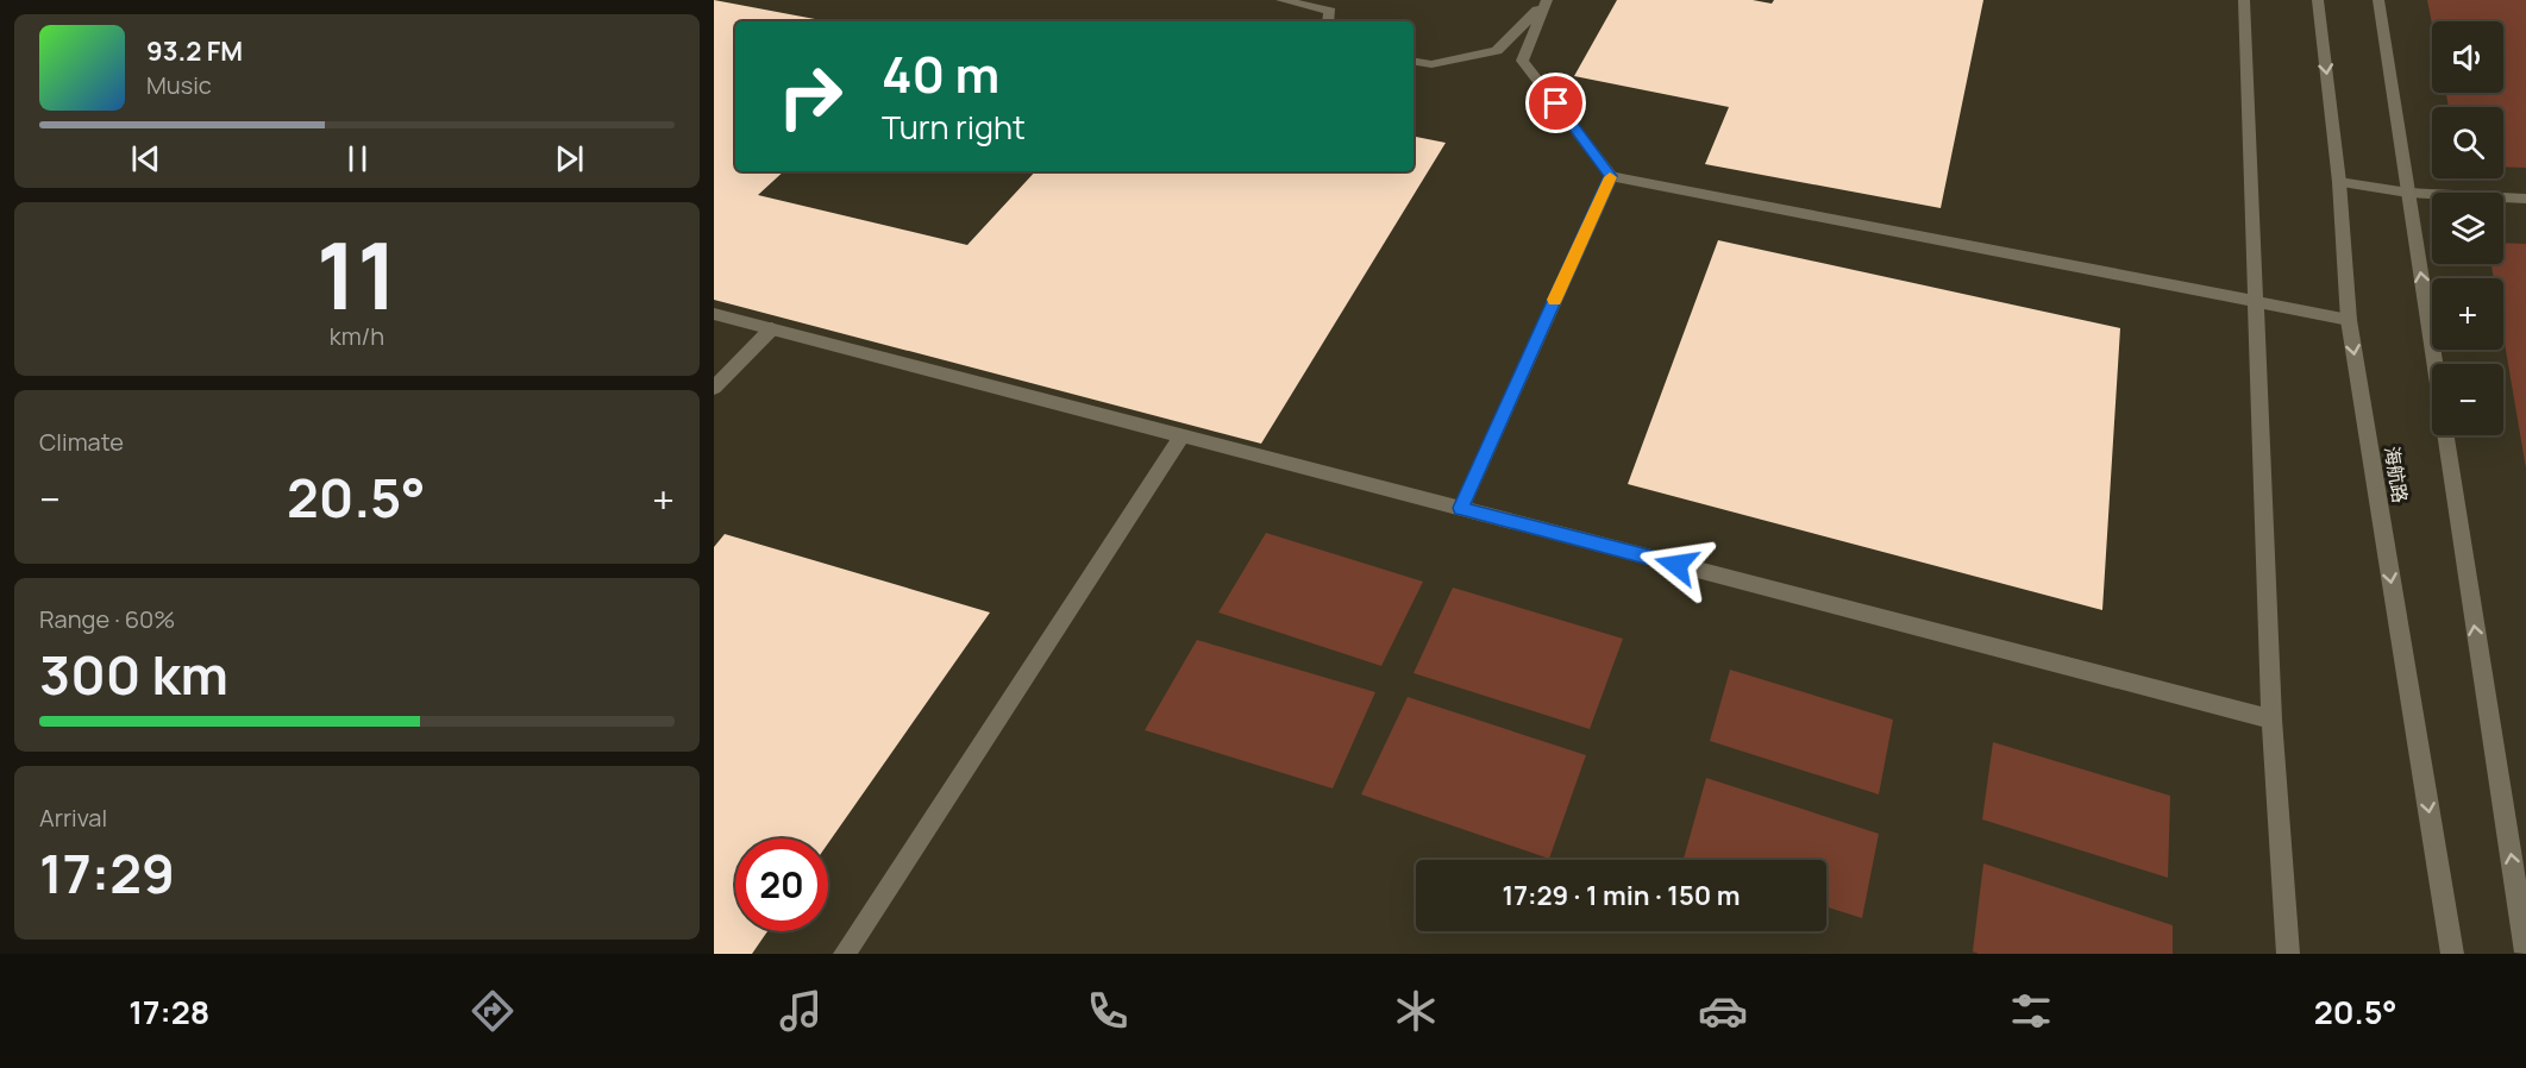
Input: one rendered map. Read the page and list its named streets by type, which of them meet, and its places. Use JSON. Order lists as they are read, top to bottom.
{
  "streets": {
    "main road": ["海航路"]
  },
  "page": {
    "map_buttons": ["+", "−"],
    "turn": ["40 m", "Turn right"],
    "song": ["93.2 FM", "Music"],
    "tile": [
      ["11", "km/h"],
      "Climate",
      ["Range · 60%", "300 km"],
      ["Arrival", "17:29"]
    ],
    "heat": ["−", "20.5°", "+"],
    "limit": "20",
    "trip": "17:29 · 1 min · 150 m",
    "tabs": ["17:28", "20.5°"]
  }
}
